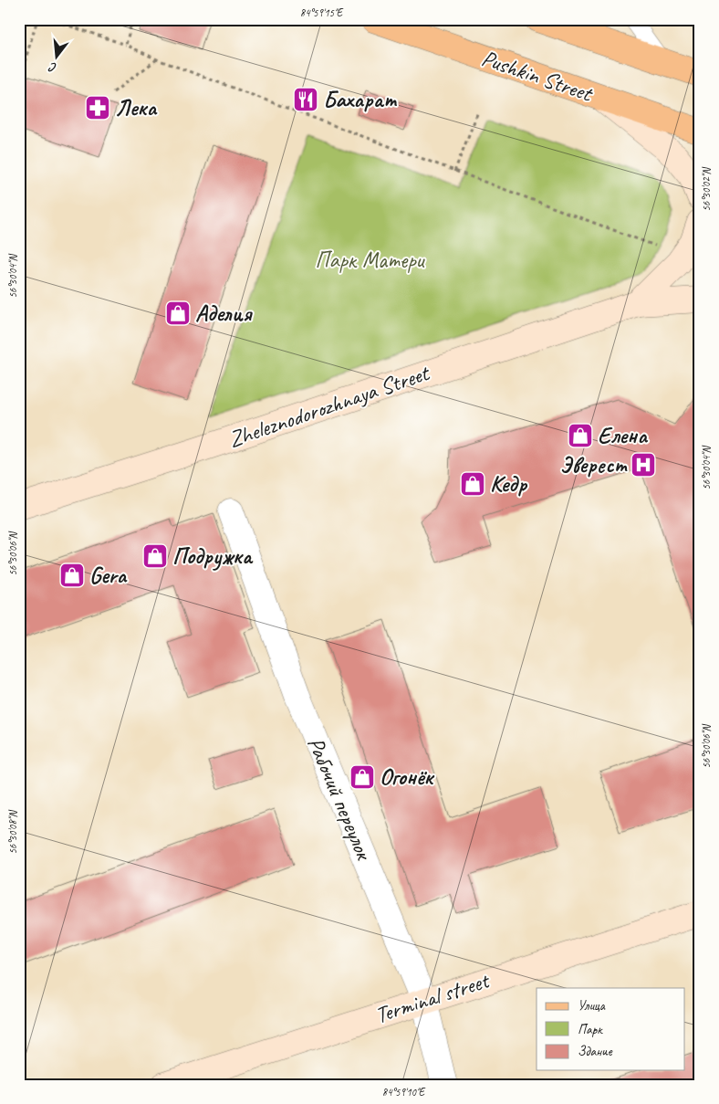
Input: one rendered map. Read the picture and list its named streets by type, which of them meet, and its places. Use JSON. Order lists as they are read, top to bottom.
{
  "streets": {
    "main road": ["Pushkin Street", "Zheleznodorozhnaya Street", "Terminal street"],
    "street": ["Рабочий переулок"]
  },
  "crossings": [
    ["Рабочий переулок", "Terminal street"]
  ],
  "parks": ["Парк Матери"],
  "places": {
    "restaurant": ["Бахарат"],
    "pharmacy": ["Лека"],
    "shop": [
      "Аделия",
      "Елена",
      "Кедр",
      "Подружка",
      "Gera",
      "Огонёк"
    ],
    "hospital": ["Эверест"]
  },
  "legend": ["Улица", "Парк", "Здание"],
  "north": "bottom",
  "coordinates": [
    "84°59'15\"E",
    "56°30'02\"N",
    "56°30'04\"N",
    "56°30'06\"N",
    "56°30'08\"N",
    "84°59'10\"E"
  ]
}
